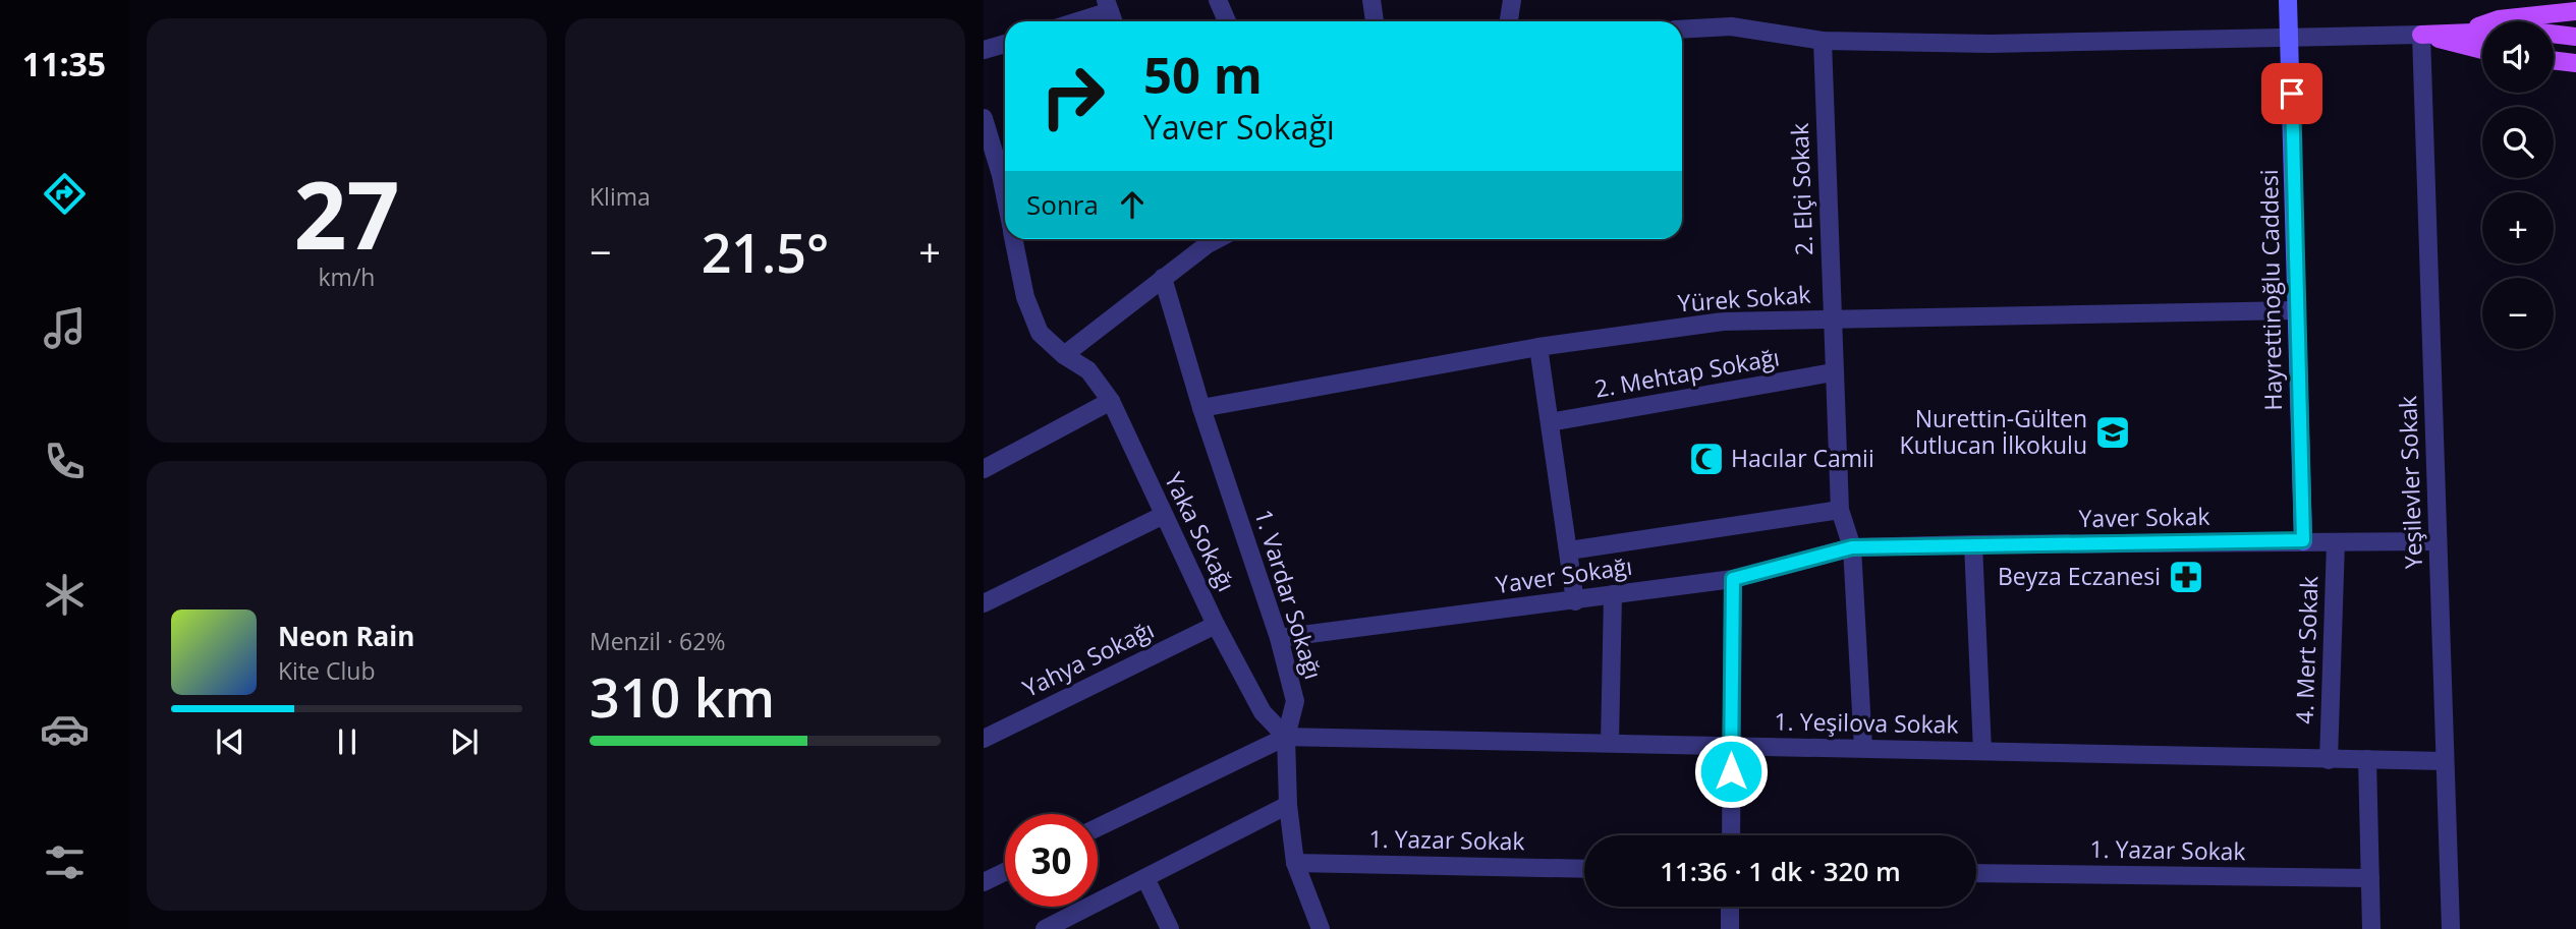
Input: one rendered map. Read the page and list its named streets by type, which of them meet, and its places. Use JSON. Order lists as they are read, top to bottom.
{
  "streets": {
    "main road": ["Hayrettinoğlu Caddesi"],
    "street": [
      "2. Elçi Sokak",
      "Yürek Sokak",
      "2. Mehtap Sokağı",
      "Yeşilevler Sokak",
      "Yaver Sokak",
      "Yaka Sokağı",
      "Yaver Sokağı",
      "1. Vardar Sokağı",
      "4. Mert Sokak",
      "Yahya Sokağı",
      "1. Yeşilova Sokak",
      "1. Yazar Sokak"
    ]
  },
  "crossings": [
    ["2. Elçi Sokak", "Yürek Sokak"],
    ["2. Elçi Sokak", "2. Mehtap Sokağı"],
    ["2. Elçi Sokak", "Yaver Sokak"],
    ["2. Elçi Sokak", "Yaver Sokağı"],
    ["2. Elçi Sokak", "1. Yeşilova Sokak"],
    ["Hayrettinoğlu Caddesi", "Yürek Sokak"],
    ["Hayrettinoğlu Caddesi", "Yaver Sokak"],
    ["Yürek Sokak", "1. Vardar Sokağı"],
    ["Yeşilevler Sokak", "Yaver Sokak"],
    ["Yeşilevler Sokak", "1. Yeşilova Sokak"],
    ["Yaver Sokak", "Yaver Sokağı"],
    ["Yaver Sokak", "4. Mert Sokak"],
    ["Yaka Sokağı", "1. Vardar Sokağı"],
    ["Yaka Sokağı", "Yahya Sokağı"],
    ["Yaka Sokağı", "1. Yeşilova Sokak"],
    ["Yaver Sokağı", "1. Vardar Sokağı"],
    ["1. Vardar Sokağı", "1. Yeşilova Sokak"],
    ["1. Vardar Sokağı", "1. Yazar Sokak"],
    ["4. Mert Sokak", "1. Yeşilova Sokak"]
  ],
  "places": {
    "school or university": ["Nurettin-Gülten Kutlucan İlkokulu"],
    "mosque": ["Hacılar Camii"],
    "pharmacy": ["Beyza Eczanesi"]
  },
  "page": {
    "tabs": "11:35",
    "tile": [
      ["27", "km/h"],
      "Klima",
      ["Menzil · 62%", "310 km"]
    ],
    "map_buttons": ["+", "−"],
    "turn": ["50 m", "Yaver Sokağı"],
    "then": "Sonra",
    "heat": ["−", "21.5°", "+"],
    "song": ["Neon Rain", "Kite Club"],
    "limit": "30",
    "trip": "11:36 · 1 dk · 320 m"
  }
}
